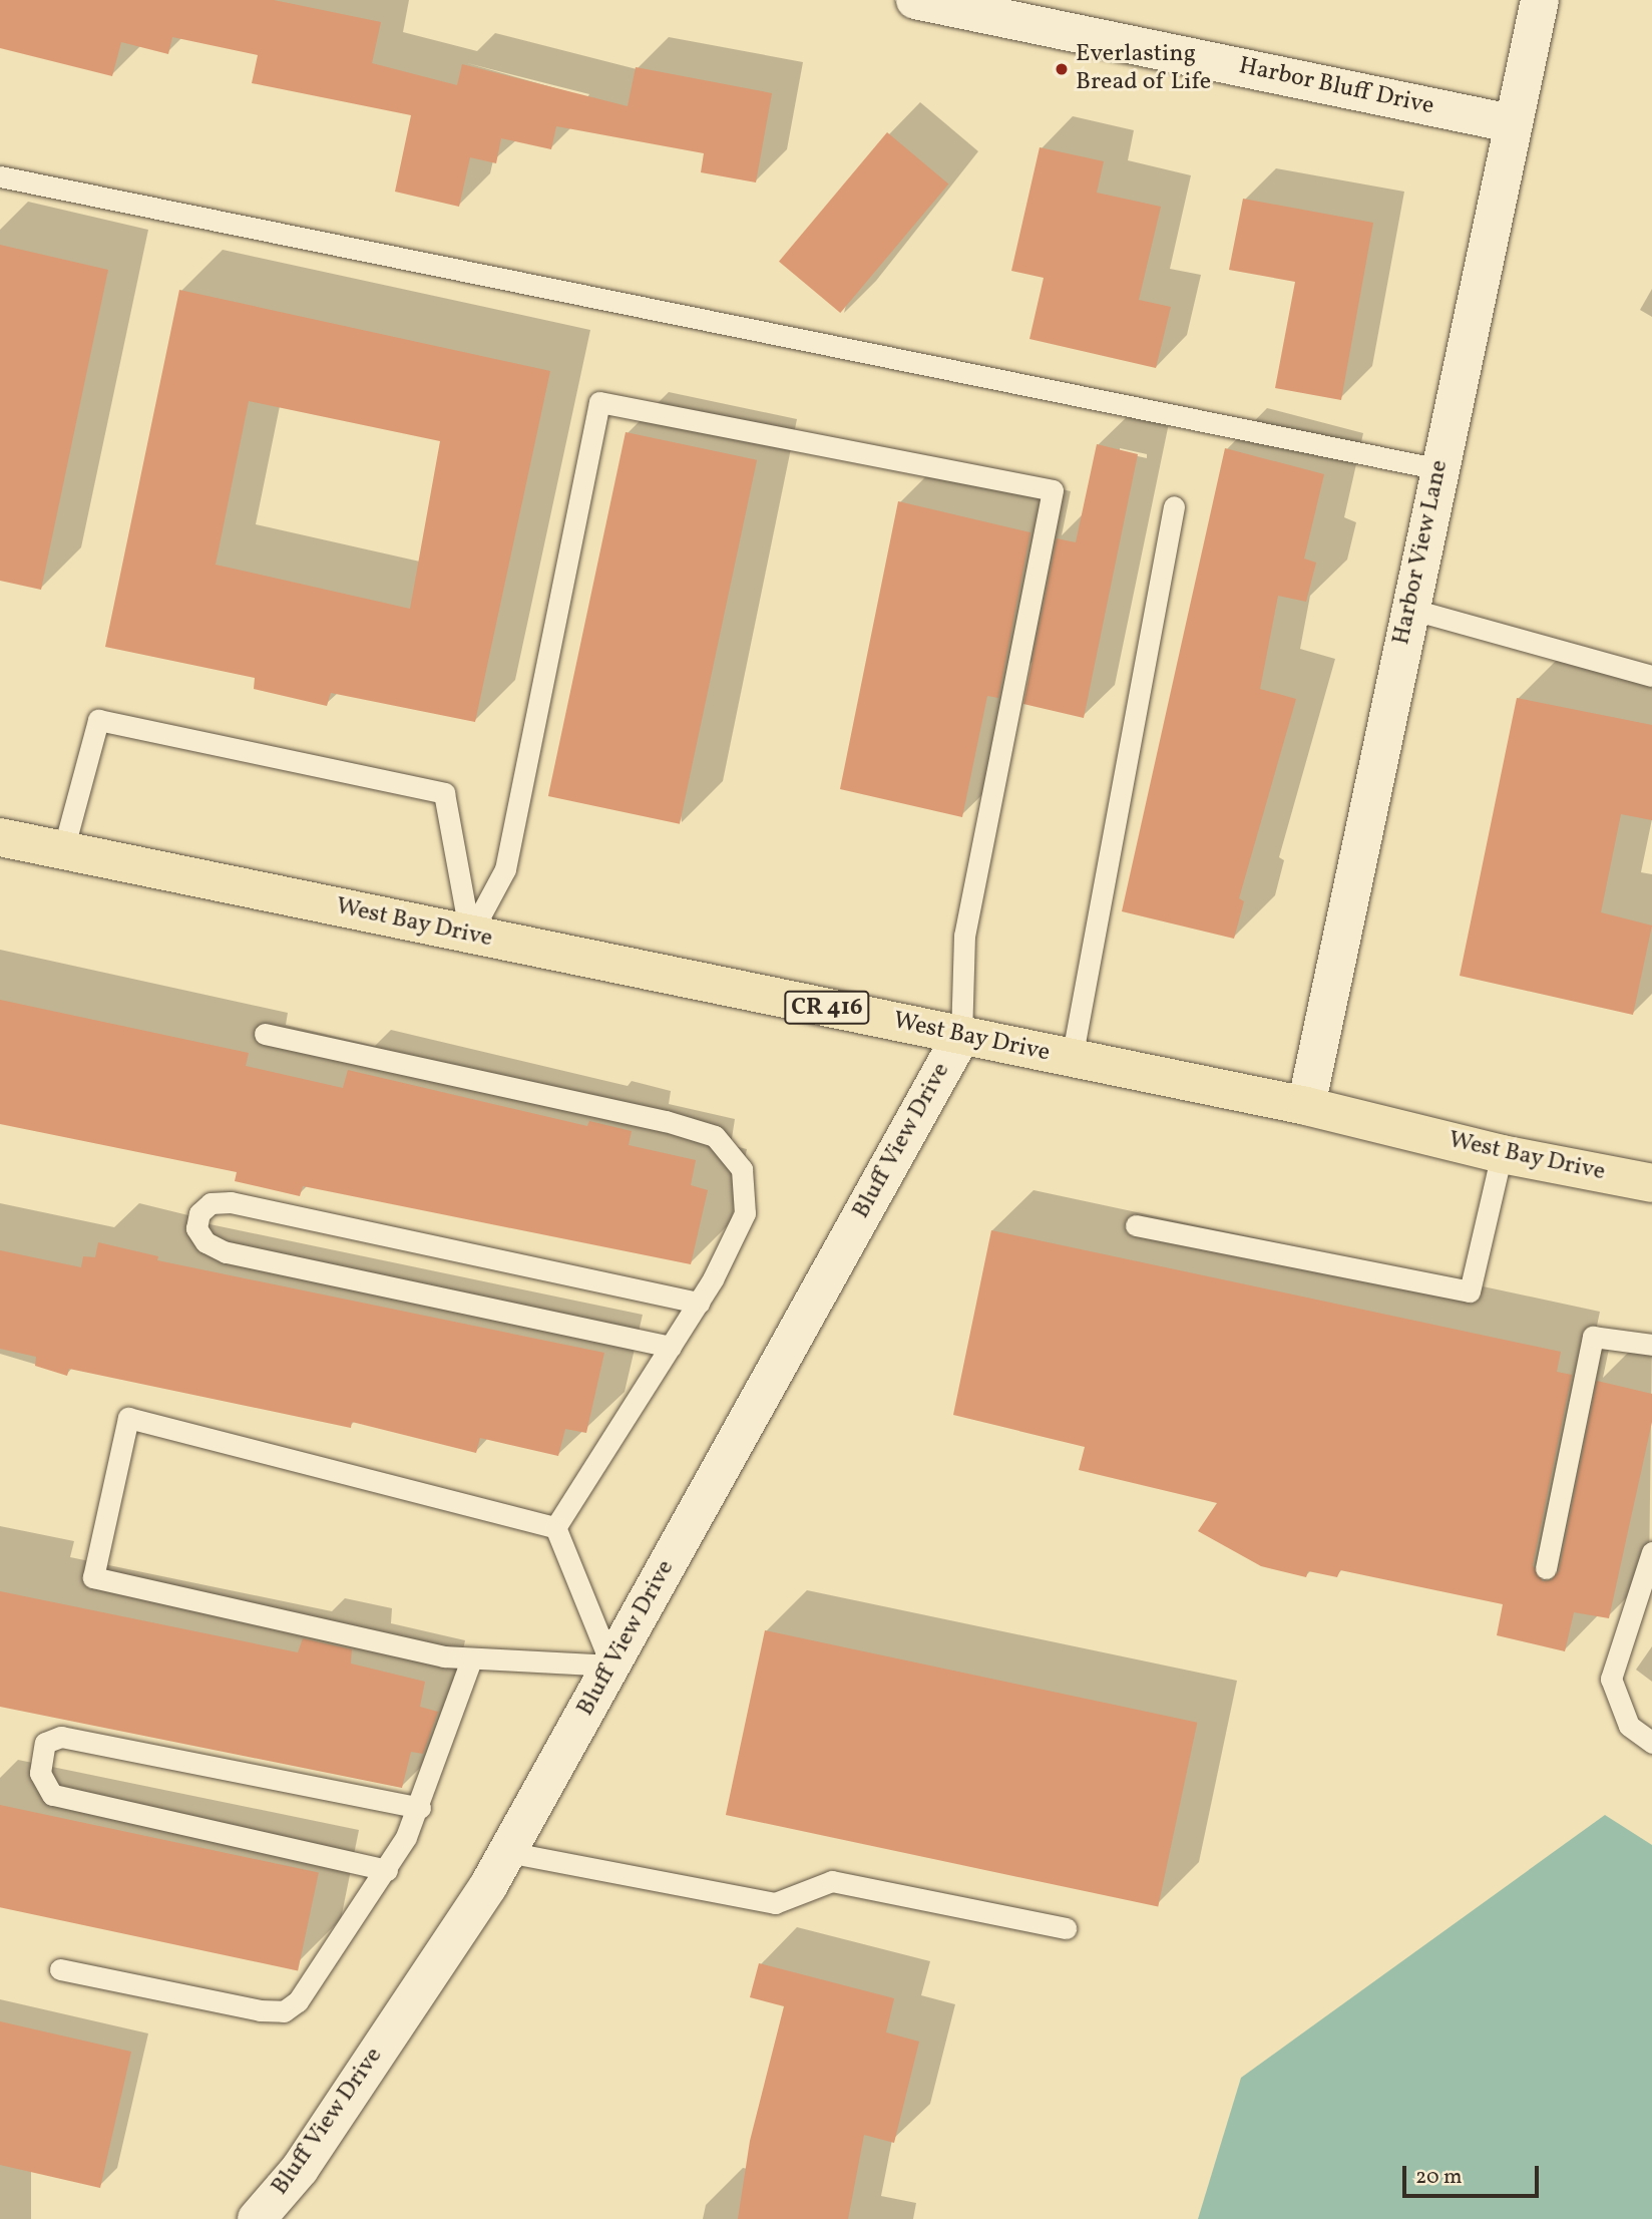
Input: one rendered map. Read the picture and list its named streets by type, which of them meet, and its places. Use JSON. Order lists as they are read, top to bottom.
{
  "streets": {
    "main road": ["West Bay Drive", "CR 416"],
    "street": ["Harbor Bluff Drive", "Harbor View Lane", "Bluff View Drive"]
  },
  "crossings": [
    ["Harbor Bluff Drive", "Harbor View Lane"],
    ["Harbor View Lane", "West Bay Drive"],
    ["West Bay Drive", "Bluff View Drive"]
  ],
  "places": ["Everlasting Bread of Life"],
  "scale_bar": "20 m"
}
